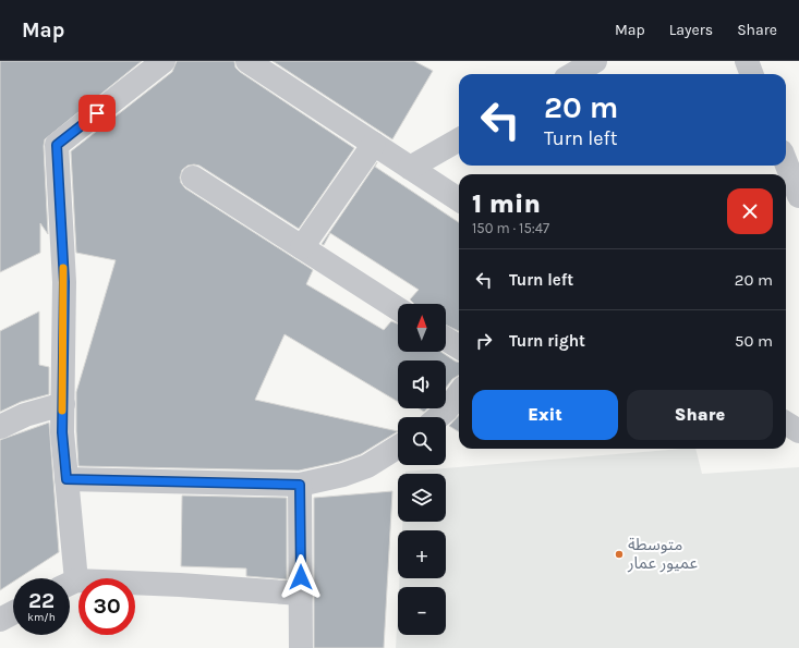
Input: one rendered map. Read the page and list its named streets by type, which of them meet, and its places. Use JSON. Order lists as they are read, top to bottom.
{
  "places": ["متوسطة عميور عمار"],
  "north": "top",
  "page": {
    "header": "Map",
    "nav": ["Map", "Layers", "Share"],
    "turn": ["20 m", "Turn left"],
    "heading": ["1 min", "150 m · 15:47"],
    "list": [
      {
        "name": "Turn left",
        "value": "20 m"
      },
      {
        "name": "Turn right",
        "value": "50 m"
      }
    ],
    "map_buttons": ["+", "−"],
    "buttons": ["Exit", "Share"],
    "speed": "22 km/h",
    "limit": "30"
  }
}
